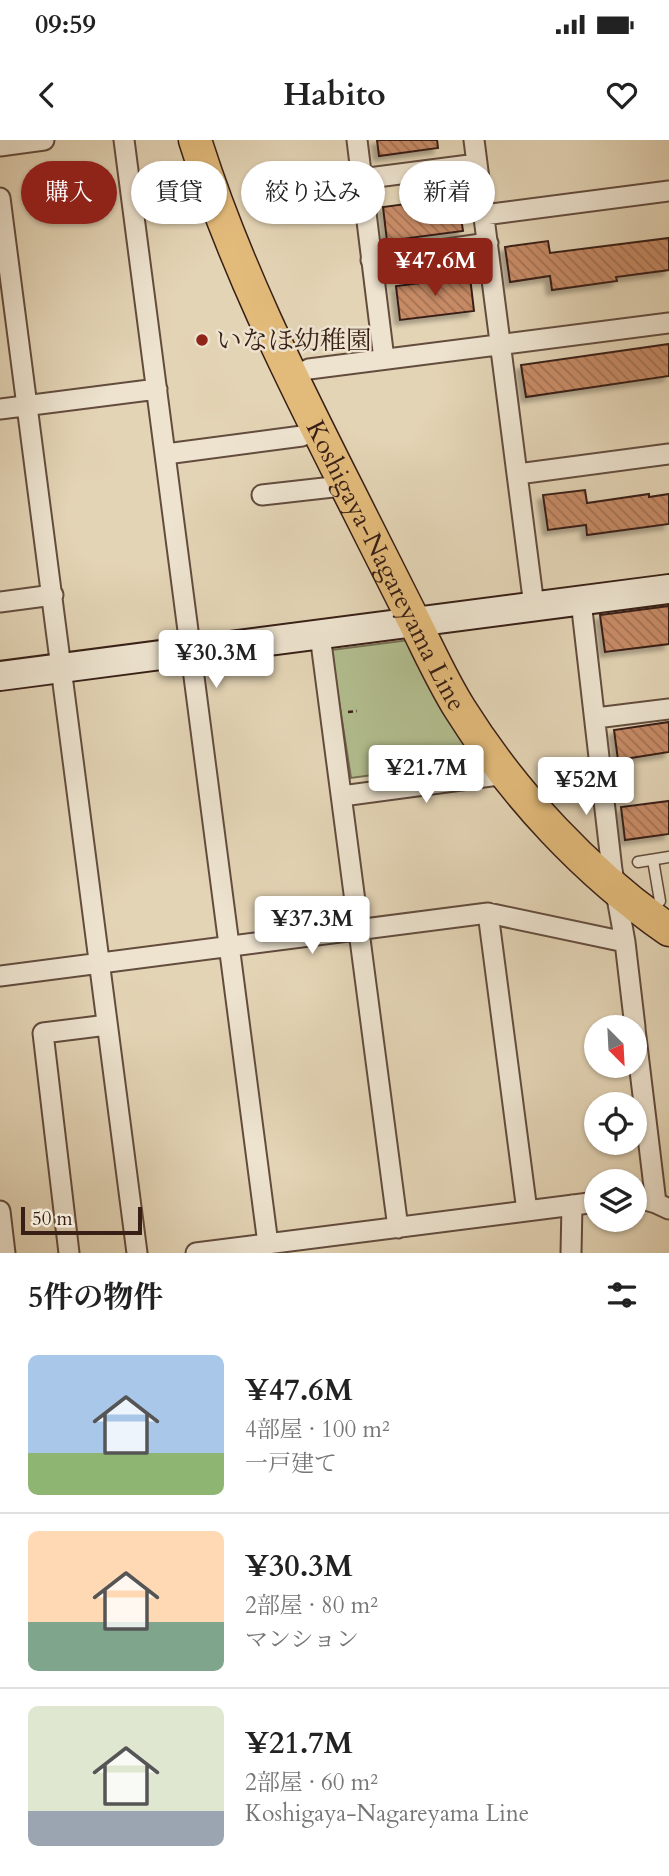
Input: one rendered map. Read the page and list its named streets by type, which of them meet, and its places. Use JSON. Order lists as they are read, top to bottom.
{
  "streets": {
    "main road": ["Koshigaya-Nagareyama Line"]
  },
  "places": ["いなほ幼稚園"],
  "scale_bar": "50 m",
  "north": "bottom right",
  "page": {
    "status": "09:59",
    "header": "Habito",
    "chip": [
      "購入",
      "賃貸",
      "絞り込み",
      "新着"
    ],
    "price": [
      "¥47.6M",
      "¥30.3M",
      "¥21.7M",
      "¥52M",
      "¥37.3M"
    ],
    "scale": "50 m",
    "heading": "5件の物件",
    "list": [
      {
        "name": "¥47.6M",
        "note": "4部屋 · 100 m² · 一戸建て"
      },
      {
        "name": "¥30.3M",
        "note": "2部屋 · 80 m² · マンション"
      },
      {
        "name": "¥21.7M",
        "note": "2部屋 · 60 m² · Koshigaya-Nagareyama Line"
      }
    ]
  }
}
